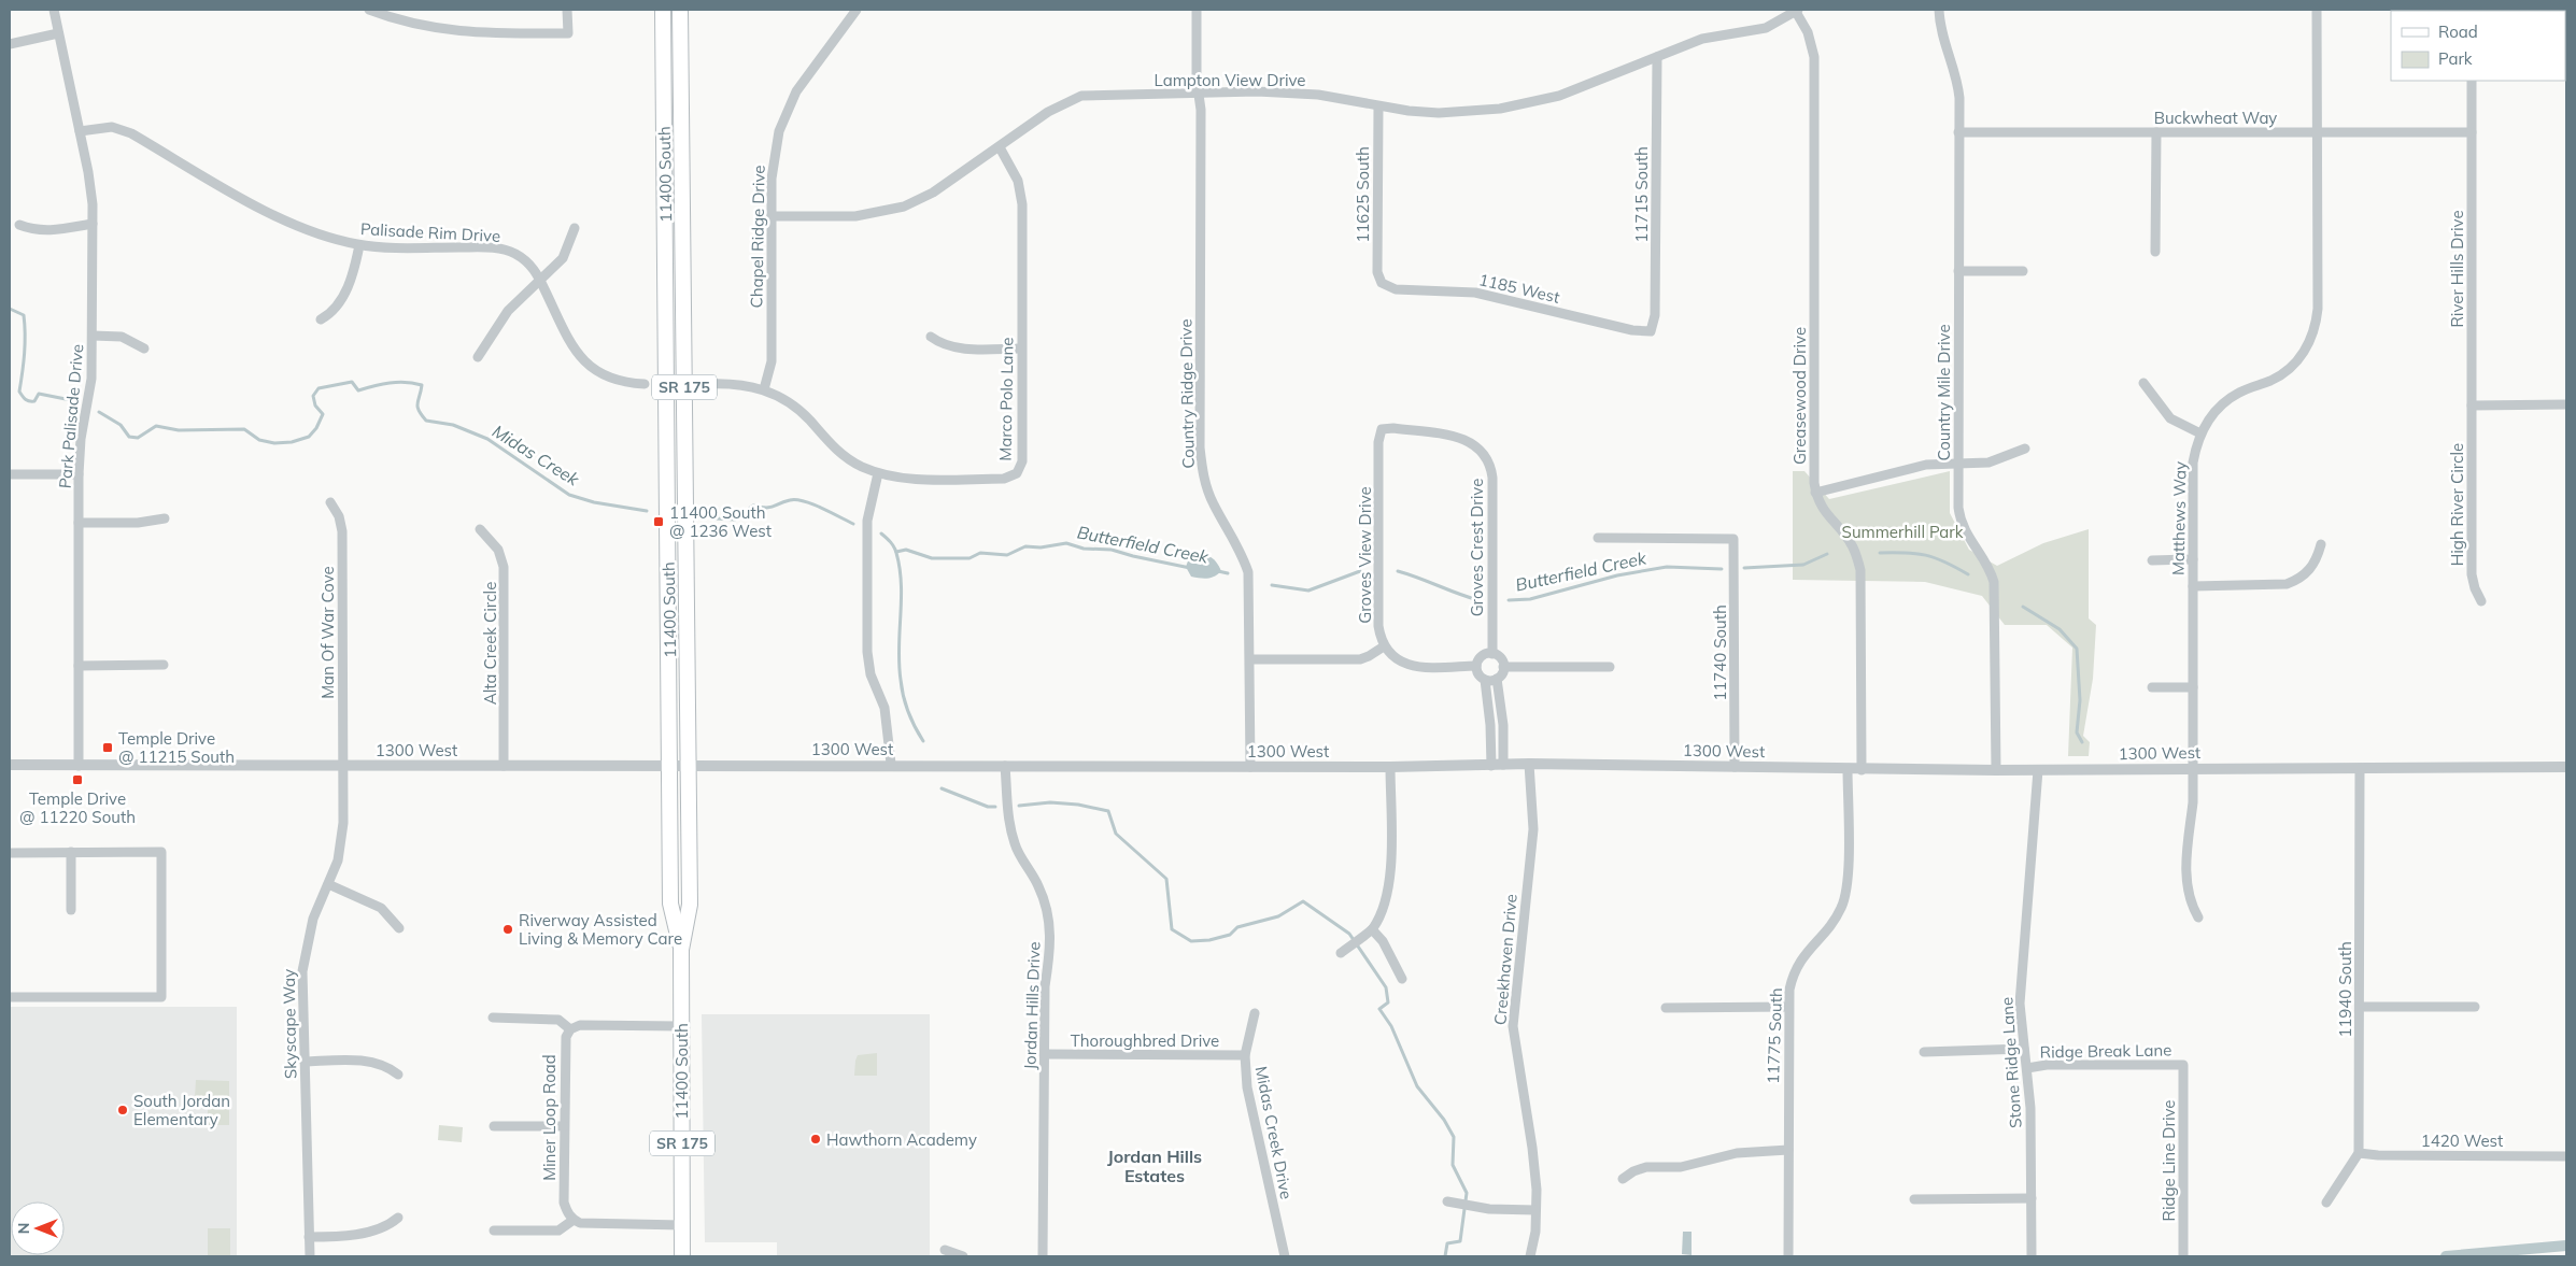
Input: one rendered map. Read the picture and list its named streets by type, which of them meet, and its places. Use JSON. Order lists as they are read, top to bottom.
{
  "streets": {
    "main road": ["11400 South", "SR 175"],
    "street": [
      "Lampton View Drive",
      "Buckwheat Way",
      "11625 South",
      "11715 South",
      "Palisade Rim Drive",
      "Chapel Ridge Drive",
      "River Hills Drive",
      "1185 West",
      "Country Mile Drive",
      "Country Ridge Drive",
      "Greasewood Drive",
      "Marco Polo Lane",
      "Park Palisade Drive",
      "High River Circle",
      "Matthews Way",
      "Groves Crest Drive",
      "Groves View Drive",
      "Man Of War Cove",
      "Alta Creek Circle",
      "11740 South",
      "1300 West",
      "Creekhaven Drive",
      "11940 South",
      "Jordan Hills Drive",
      "Skyscape Way",
      "11775 South",
      "Thoroughbred Drive",
      "Ridge Break Lane",
      "Stone Ridge Lane",
      "Miner Loop Road",
      "Midas Creek Drive",
      "1420 West",
      "Ridge Line Drive"
    ]
  },
  "crossings": [
    ["Lampton View Drive", "11625 South"],
    ["Lampton View Drive", "11715 South"],
    ["Lampton View Drive", "Chapel Ridge Drive"],
    ["Lampton View Drive", "Country Ridge Drive"],
    ["Lampton View Drive", "Greasewood Drive"],
    ["Lampton View Drive", "Marco Polo Lane"],
    ["Buckwheat Way", "River Hills Drive"],
    ["Buckwheat Way", "Country Mile Drive"],
    ["Buckwheat Way", "Matthews Way"],
    ["11400 South", "1300 West"],
    ["11625 South", "1185 West"],
    ["11715 South", "1185 West"],
    ["Palisade Rim Drive", "Park Palisade Drive"],
    ["Chapel Ridge Drive", "Marco Polo Lane"],
    ["River Hills Drive", "High River Circle"],
    ["Country Mile Drive", "1300 West"],
    ["Country Ridge Drive", "1300 West"],
    ["Greasewood Drive", "1300 West"],
    ["Park Palisade Drive", "1300 West"],
    ["Matthews Way", "1300 West"],
    ["Groves Crest Drive", "Groves View Drive"],
    ["Man Of War Cove", "1300 West"],
    ["Man Of War Cove", "Skyscape Way"],
    ["Alta Creek Circle", "1300 West"],
    ["11740 South", "1300 West"],
    ["1300 West", "Creekhaven Drive"],
    ["1300 West", "11940 South"],
    ["1300 West", "Jordan Hills Drive"],
    ["1300 West", "Skyscape Way"],
    ["1300 West", "11775 South"],
    ["1300 West", "Stone Ridge Lane"],
    ["11940 South", "1420 West"],
    ["Jordan Hills Drive", "Thoroughbred Drive"],
    ["Thoroughbred Drive", "Midas Creek Drive"],
    ["Ridge Break Lane", "Stone Ridge Lane"],
    ["Ridge Break Lane", "Ridge Line Drive"]
  ],
  "districts": ["Jordan Hills Estates"],
  "water": ["Midas Creek", "Butterfield Creek"],
  "parks": ["Summerhill Park"],
  "places": {
    "transit": ["11400 South @ 1236 West", "Temple Drive @ 11215 South", "Temple Drive @ 11220 South"],
    "other": ["Riverway Assisted Living & Memory Care", "South Jordan Elementary", "Hawthorn Academy"]
  },
  "legend": ["Road", "Park"],
  "north": "left"
}
